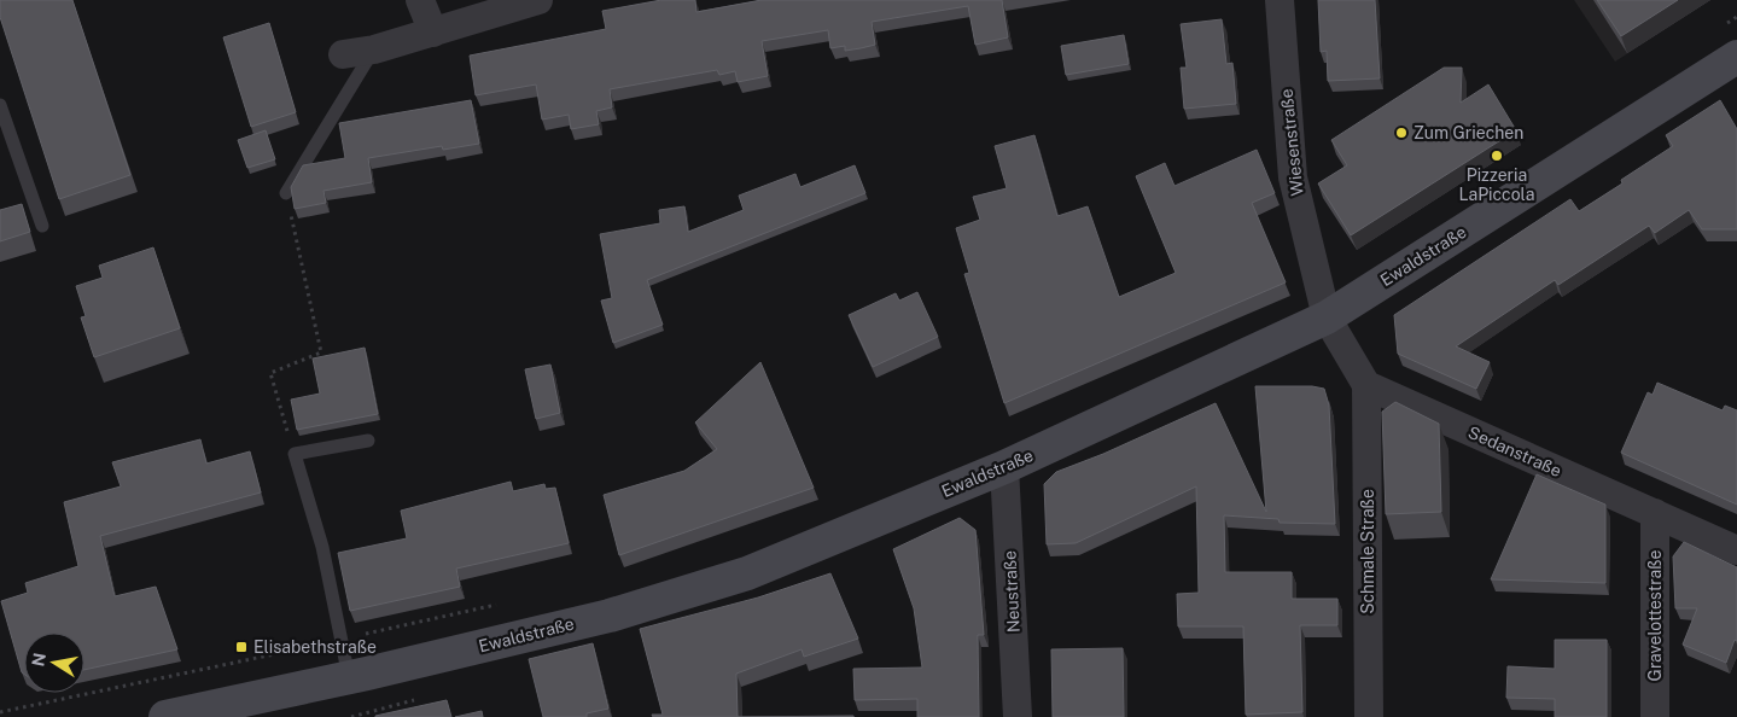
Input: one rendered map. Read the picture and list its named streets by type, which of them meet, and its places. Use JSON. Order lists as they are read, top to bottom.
{
  "streets": {
    "main road": ["Ewaldstraße"],
    "street": [
      "Wiesenstraße",
      "Sedanstraße",
      "Schmale Straße",
      "Neustraße",
      "Gravelottestraße"
    ]
  },
  "crossings": [
    ["Wiesenstraße", "Ewaldstraße"],
    ["Ewaldstraße", "Neustraße"],
    ["Sedanstraße", "Schmale Straße"],
    ["Sedanstraße", "Gravelottestraße"]
  ],
  "places": {
    "other": ["Zum Griechen", "Pizzeria LaPiccola"],
    "transit": ["Elisabethstraße"]
  },
  "north": "left"
}
